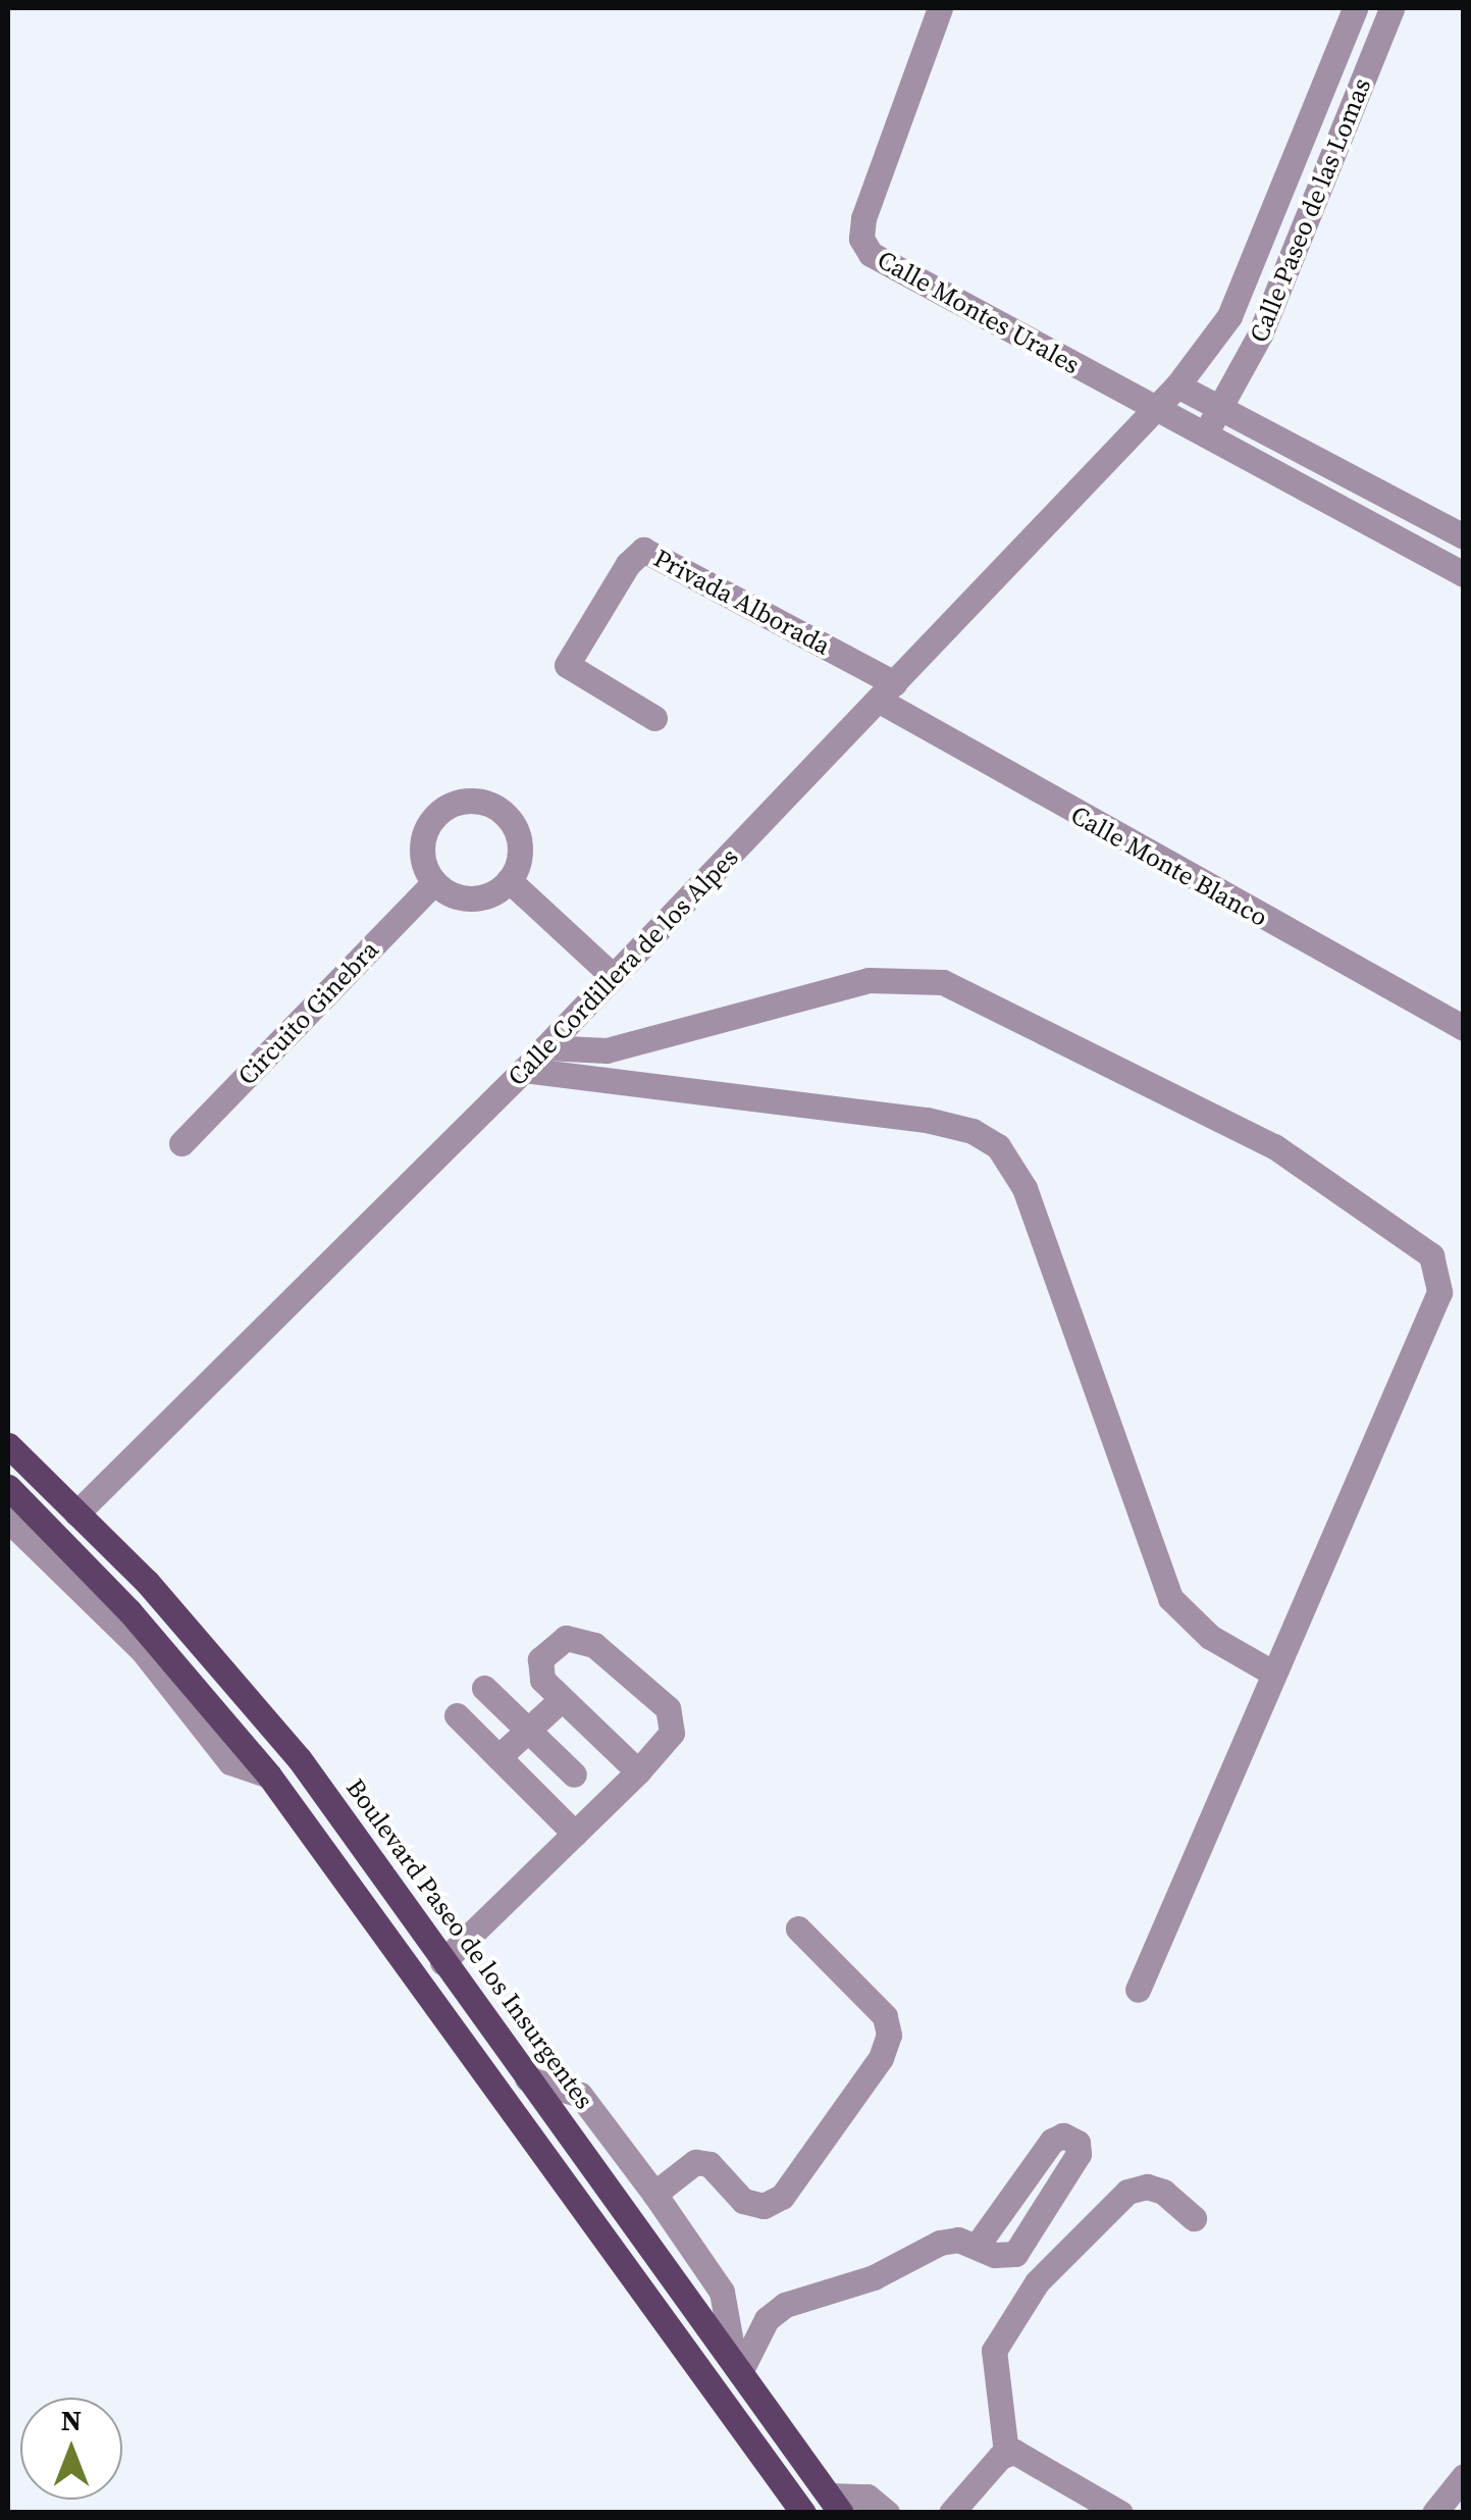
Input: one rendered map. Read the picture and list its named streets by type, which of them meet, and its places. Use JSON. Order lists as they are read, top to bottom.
{
  "streets": {
    "main road": ["Boulevard Paseo de los Insurgentes"],
    "street": [
      "Calle Paseo de las Lomas",
      "Calle Montes Urales",
      "Privada Alborada",
      "Calle Monte Blanco",
      "Calle Cordillera de los Alpes",
      "Circuito Ginebra"
    ]
  },
  "crossings": [
    ["Calle Paseo de las Lomas", "Calle Montes Urales"],
    ["Calle Paseo de las Lomas", "Calle Cordillera de los Alpes"],
    ["Calle Montes Urales", "Calle Cordillera de los Alpes"],
    ["Privada Alborada", "Calle Monte Blanco"],
    ["Privada Alborada", "Calle Cordillera de los Alpes"],
    ["Calle Monte Blanco", "Calle Cordillera de los Alpes"],
    ["Calle Cordillera de los Alpes", "Boulevard Paseo de los Insurgentes"]
  ],
  "north": "top"
}
